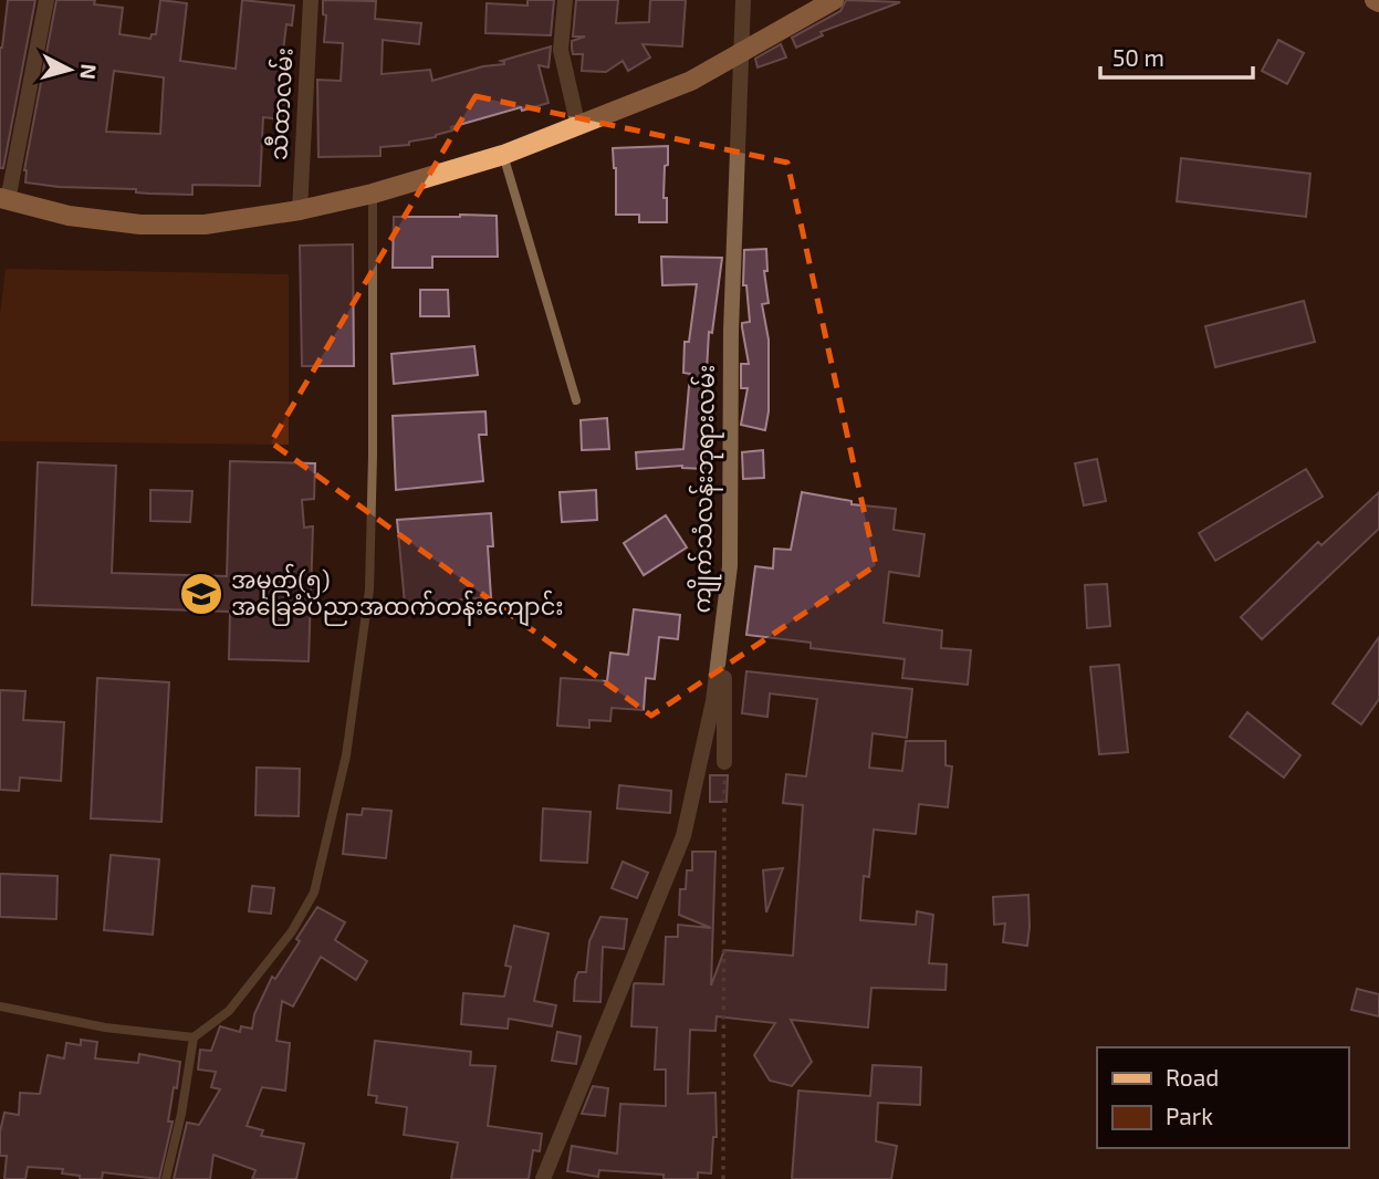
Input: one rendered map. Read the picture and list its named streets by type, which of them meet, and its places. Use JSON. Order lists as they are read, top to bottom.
{
  "streets": {
    "street": ["သီထာလမ်း", "ကျိုက်သံလန်းဘုရားလမ်း"]
  },
  "places": {
    "school or university": ["အမုတ်(၅) အခြေခံပညာအထက်တန်းကျောင်း"]
  },
  "legend": ["Road", "Park"],
  "scale_bar": "50 m",
  "north": "right"
}
